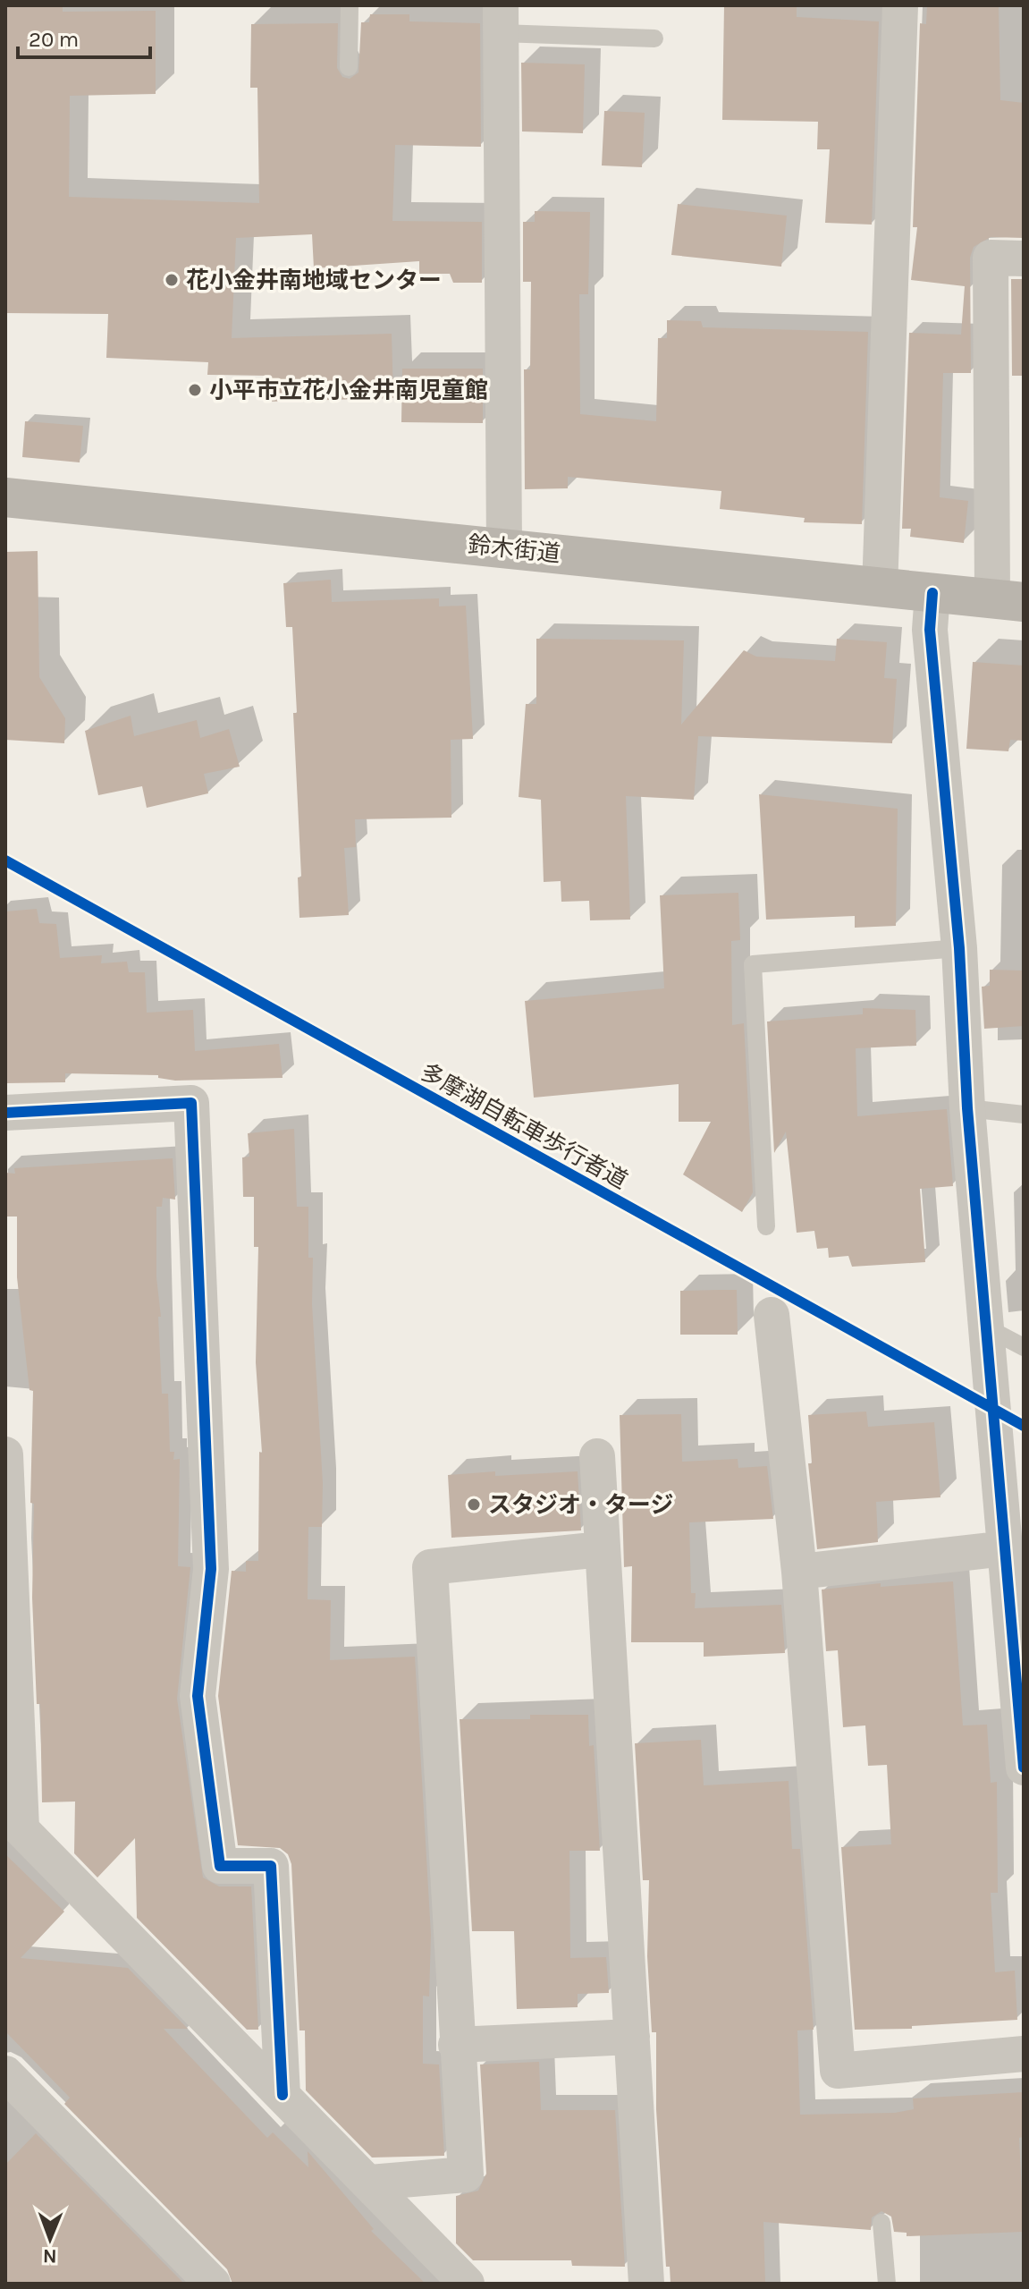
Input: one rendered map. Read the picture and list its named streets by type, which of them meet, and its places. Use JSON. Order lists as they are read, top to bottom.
{
  "streets": {
    "street": ["鈴木街道"],
    "cycle path": ["多摩湖自転車歩行者道"]
  },
  "places": ["花小金井南地域センター", "小平市立花小金井南児童館", "スタジオ・タージ"],
  "scale_bar": "20 m",
  "north": "bottom"
}
